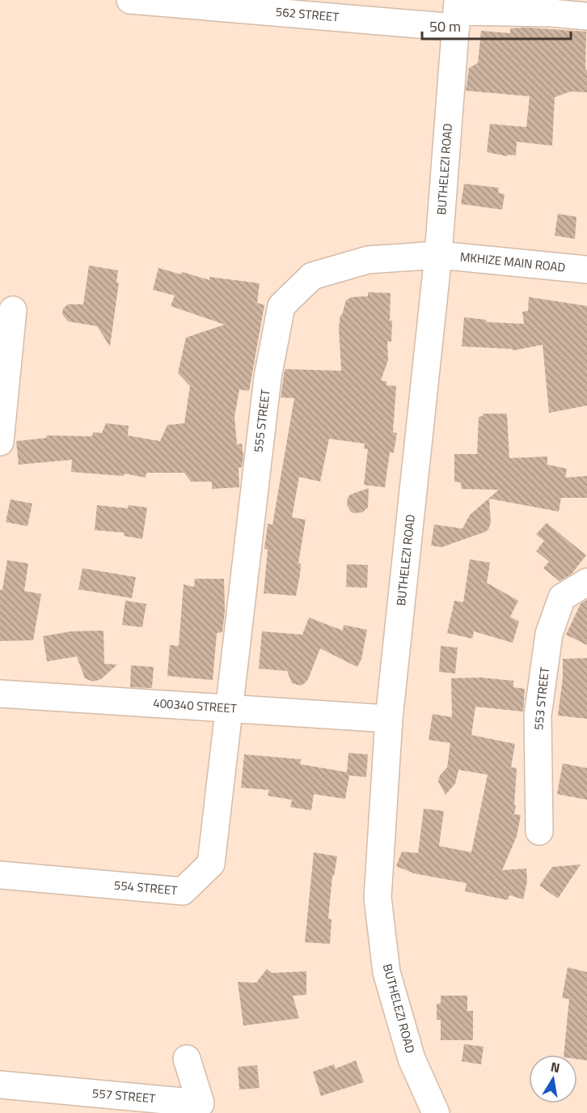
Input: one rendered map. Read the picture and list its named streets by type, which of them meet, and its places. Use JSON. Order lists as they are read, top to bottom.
{
  "streets": {
    "street": [
      "562 STREET",
      "BUTHELEZI ROAD",
      "MKHIZE MAIN ROAD",
      "555 STREET",
      "553 STREET",
      "400340 STREET",
      "554 STREET",
      "557 STREET"
    ]
  },
  "crossings": [
    ["562 STREET", "BUTHELEZI ROAD"],
    ["BUTHELEZI ROAD", "MKHIZE MAIN ROAD"],
    ["BUTHELEZI ROAD", "555 STREET"],
    ["BUTHELEZI ROAD", "400340 STREET"],
    ["MKHIZE MAIN ROAD", "555 STREET"],
    ["555 STREET", "400340 STREET"],
    ["555 STREET", "554 STREET"],
    ["400340 STREET", "554 STREET"]
  ],
  "scale_bar": "50 m",
  "north": "top"
}
